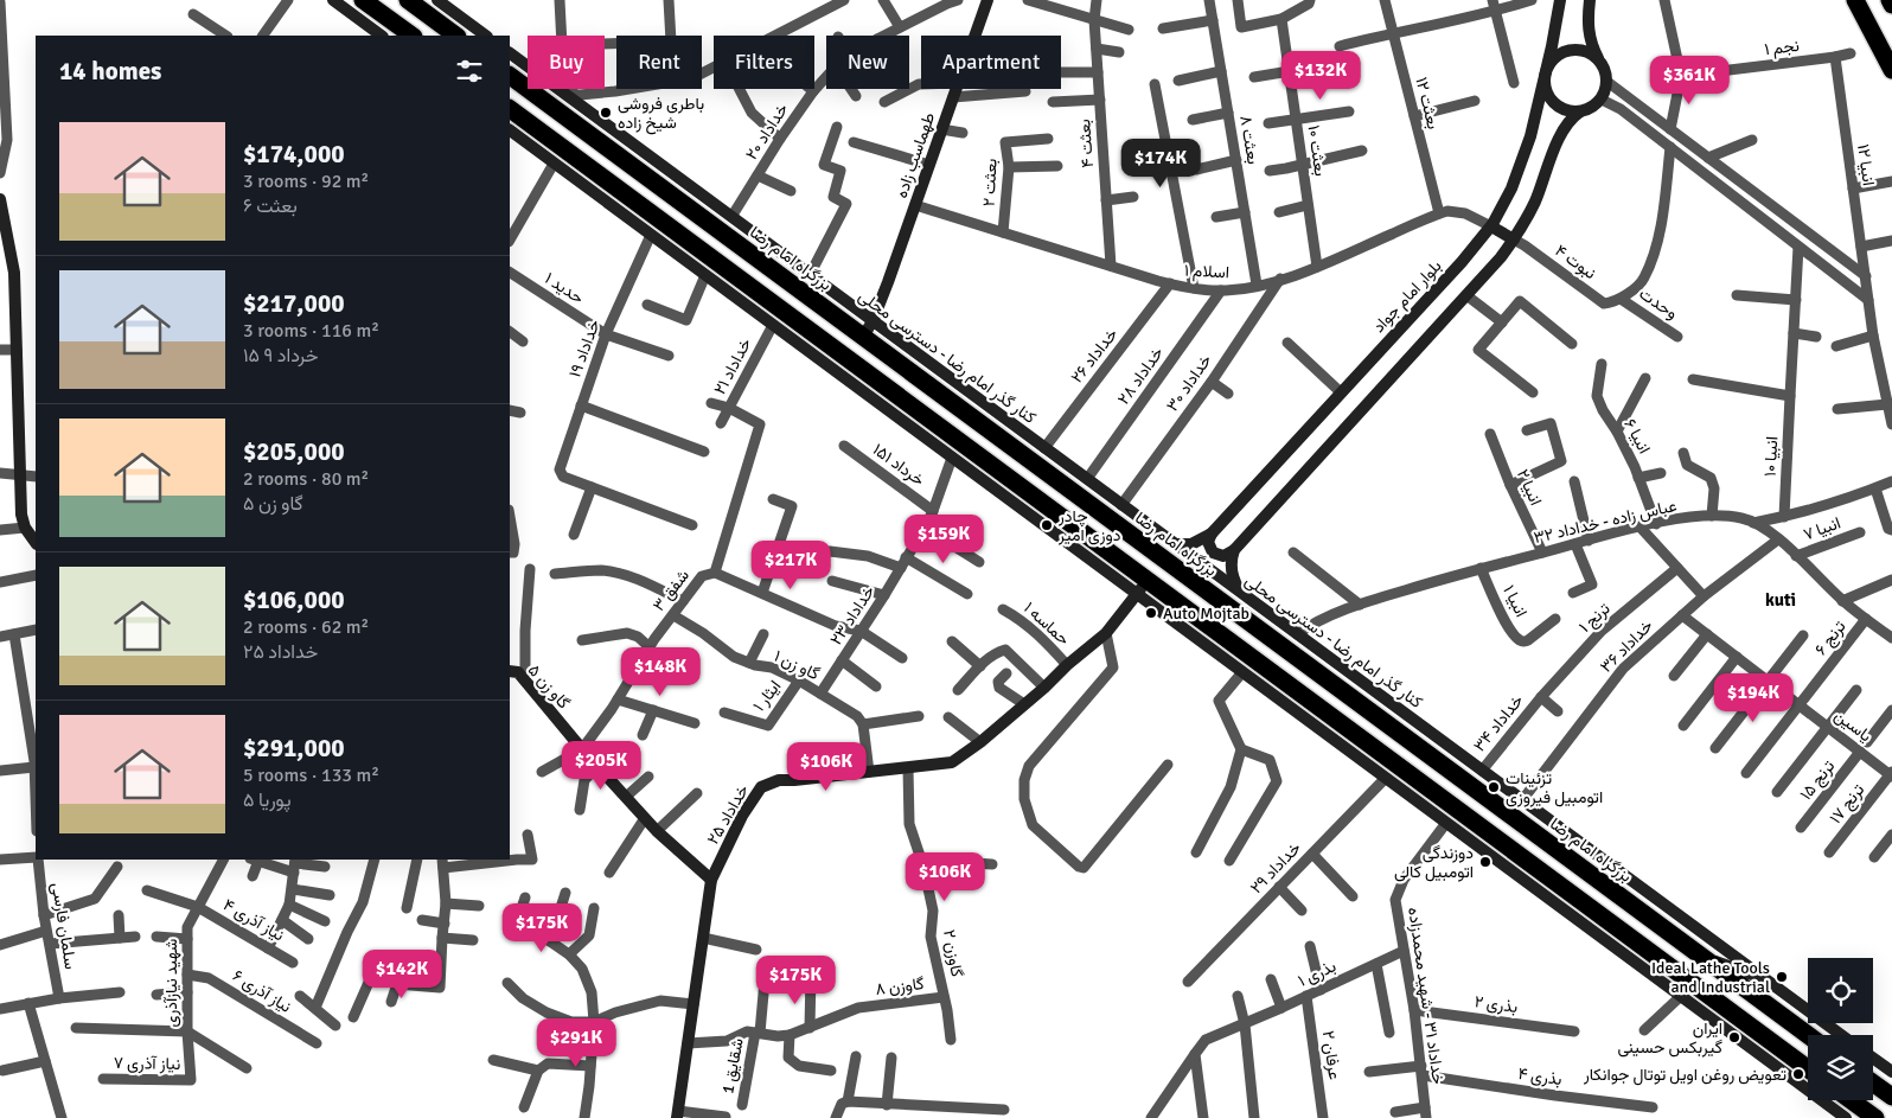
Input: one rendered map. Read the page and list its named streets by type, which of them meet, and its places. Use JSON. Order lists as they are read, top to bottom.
{
  "streets": {
    "highway": ["بزرگراه امام رضا"],
    "main road": [
      "طهماسب زاده",
      "بلوار امام جواد",
      "کنار گذر امام رضا - دسترسی محلی",
      "گاو زن ۵",
      "خداداد ۲۵"
    ],
    "street": [
      "نجم ۱",
      "بعثت ۱۲",
      "خداداد ۲۰",
      "بعثت ۸",
      "بعثت ۴",
      "بعثت ۱۰",
      "انبیا ۱۲",
      "بعثت ۲",
      "نبوت ۴",
      "اسلام ۱",
      "حدید ۱",
      "وحدت",
      "خداداد ۱۹",
      "خداداد ۲۶",
      "خداداد ۲۱",
      "خداداد ۲۸",
      "خداداد ۳۰",
      "انبیا ۶",
      "انبیا ۱۰",
      "۱۵خرداد ۱",
      "انبیا ۲",
      "عباس زاده - خداداد ۳۲",
      "انبیا ۷",
      "شفق ۳",
      "انبیا ۱",
      "خداداد ۲۳",
      "ترنج ۱",
      "حماسه ۱",
      "ترنج ۶",
      "خداداد ۳۶",
      "گاو زن ۱",
      "ایثار ۱",
      "خداداد ۳۴",
      "یاسین",
      "ترنج ۱۵",
      "ترنج ۱۷",
      "خداداد ۲۹",
      "نیاز آذری ۴",
      "سلمان فارسی",
      "گاوزن ۲",
      "بذری ۱",
      "شهید نیازآذری",
      "گاوزن ۸",
      "نیاز آذری ۶",
      "خداداد ۳۱ - شهید محمدزاده",
      "بذری ۲",
      "عرفان ۲",
      "نیاز آذری ۷",
      "شقایق 1",
      "بذری ۴"
    ]
  },
  "crossings": [
    ["نجم ۱", "انبیا ۱۲"],
    ["بعثت ۱۲", "اسلام ۱"],
    ["خداداد ۲۰", "کنار گذر امام رضا - دسترسی محلی"],
    ["بعثت ۸", "اسلام ۱"],
    ["بعثت ۴", "اسلام ۱"],
    ["بعثت ۱۰", "اسلام ۱"],
    ["طهماسب زاده", "بزرگراه امام رضا"],
    ["طهماسب زاده", "اسلام ۱"],
    ["طهماسب زاده", "کنار گذر امام رضا - دسترسی محلی"],
    ["بعثت ۲", "اسلام ۱"],
    ["بزرگراه امام رضا", "کنار گذر امام رضا - دسترسی محلی"],
    ["نبوت ۴", "وحدت"],
    ["اسلام ۱", "بلوار امام جواد"],
    ["اسلام ۱", "خداداد ۲۶"],
    ["اسلام ۱", "خداداد ۲۸"],
    ["اسلام ۱", "خداداد ۳۰"],
    ["حدید ۱", "خداداد ۱۹"],
    ["بلوار امام جواد", "کنار گذر امام رضا - دسترسی محلی"],
    ["خداداد ۲۶", "کنار گذر امام رضا - دسترسی محلی"],
    ["کنار گذر امام رضا - دسترسی محلی", "خداداد ۲۸"],
    ["کنار گذر امام رضا - دسترسی محلی", "خداداد ۳۰"],
    ["کنار گذر امام رضا - دسترسی محلی", "عباس زاده - خداداد ۳۲"],
    ["کنار گذر امام رضا - دسترسی محلی", "خداداد ۳۶"],
    ["کنار گذر امام رضا - دسترسی محلی", "خداداد ۳۴"],
    ["خداداد ۲۱", "شفق ۳"],
    ["انبیا ۶", "عباس زاده - خداداد ۳۲"],
    ["۱۵خرداد ۱", "خداداد ۲۳"],
    ["انبیا ۲", "عباس زاده - خداداد ۳۲"],
    ["عباس زاده - خداداد ۳۲", "انبیا ۷"],
    ["عباس زاده - خداداد ۳۲", "انبیا ۱"],
    ["عباس زاده - خداداد ۳۲", "ترنج ۶"],
    ["عباس زاده - خداداد ۳۲", "خداداد ۳۶"],
    ["شفق ۳", "گاو زن ۱"],
    ["شفق ۳", "گاو زن ۵"],
    ["خداداد ۲۳", "گاو زن ۱"],
    ["ترنج ۱", "خداداد ۳۴"],
    ["حماسه ۱", "خداداد ۲۵"],
    ["ترنج ۶", "یاسین"],
    ["خداداد ۳۶", "یاسین"],
    ["گاو زن ۱", "ایثار ۱"],
    ["گاو زن ۵", "خداداد ۲۵"],
    ["یاسین", "ترنج ۱۵"],
    ["یاسین", "ترنج ۱۷"],
    ["خداداد ۲۵", "گاوزن ۲"],
    ["خداداد ۲۵", "گاوزن ۸"],
    ["نیاز آذری ۴", "شهید نیازآذری"],
    ["گاوزن ۲", "گاوزن ۸"],
    ["بذری ۱", "خداداد ۳۱ - شهید محمدزاده"],
    ["بذری ۱", "عرفان ۲"],
    ["شهید نیازآذری", "نیاز آذری ۶"],
    ["شهید نیازآذری", "نیاز آذری ۷"],
    ["گاوزن ۸", "شقایق 1"],
    ["خداداد ۳۱ - شهید محمدزاده", "بذری ۲"],
    ["خداداد ۳۱ - شهید محمدزاده", "بذری ۴"]
  ],
  "districts": ["kuti"],
  "places": [
    "باطری فروشی شیخ زاده",
    "چادر دوزی امیر",
    "Auto Mojtab",
    "تزئینات اتومبیل فیروزی",
    "دوزندگی اتومبیل کالی",
    "Ideal Lathe Tools and Industrial",
    "ایران گیربکس حسینی",
    "تعویض روغن اویل توتال جوانکار"
  ],
  "page": {
    "chip": [
      "Buy",
      "Rent",
      "Filters",
      "New",
      "Apartment"
    ],
    "heading": "14 homes",
    "price": [
      "$132K",
      "$361K",
      "$174K",
      "$159K",
      "$217K",
      "$148K",
      "$194K",
      "$205K",
      "$106K",
      "$106K",
      "$175K",
      "$142K",
      "$175K",
      "$291K"
    ],
    "list": [
      {
        "name": "$174,000",
        "note": "3 rooms · 92 m² · بعثت ۶"
      },
      {
        "name": "$217,000",
        "note": "3 rooms · 116 m² · ۱۵ خرداد ۹"
      },
      {
        "name": "$205,000",
        "note": "2 rooms · 80 m² · گاو زن ۵"
      },
      {
        "name": "$106,000",
        "note": "2 rooms · 62 m² · خداداد ۲۵"
      },
      {
        "name": "$291,000",
        "note": "5 rooms · 133 m² · پوریا ۵"
      }
    ]
  }
}
